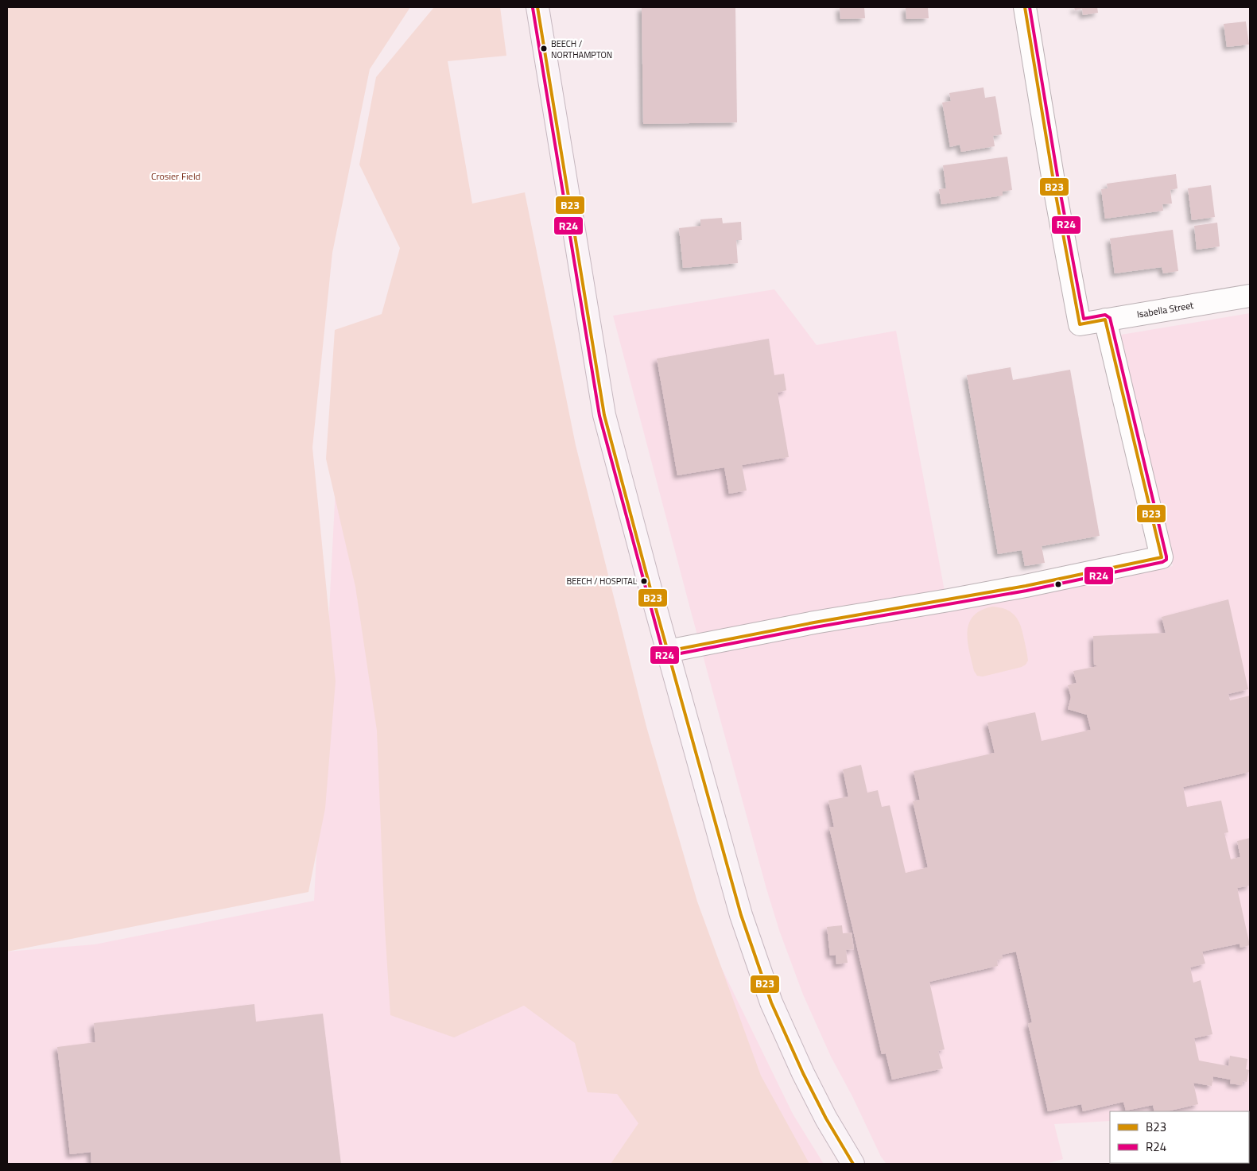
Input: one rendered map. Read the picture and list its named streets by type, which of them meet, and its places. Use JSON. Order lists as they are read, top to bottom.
{
  "streets": {
    "street": ["Isabella Street"]
  },
  "parks": ["Crosier Field"],
  "places": ["BEECH / NORTHAMPTON", "BEECH / HOSPITAL"],
  "lines": ["transit line B23", "transit line R24"],
  "legend": ["B23", "R24"]
}
